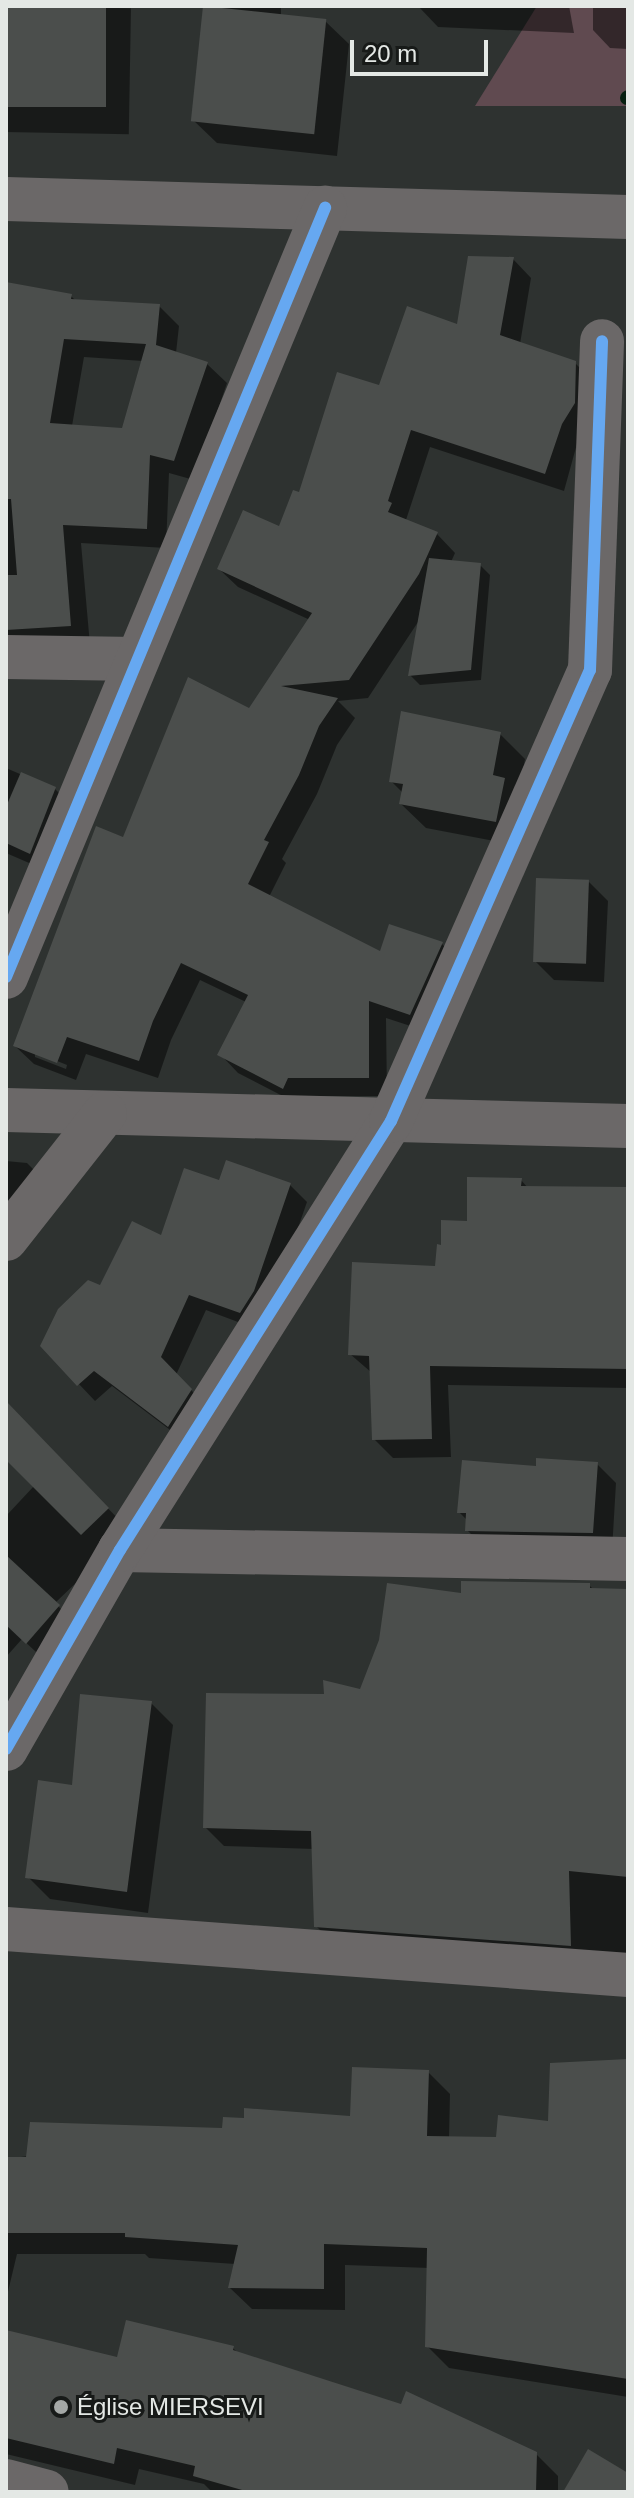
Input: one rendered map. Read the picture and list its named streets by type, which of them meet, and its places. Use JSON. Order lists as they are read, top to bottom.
{
  "places": ["Église MIERSEVI"],
  "scale_bar": "20 m"
}
